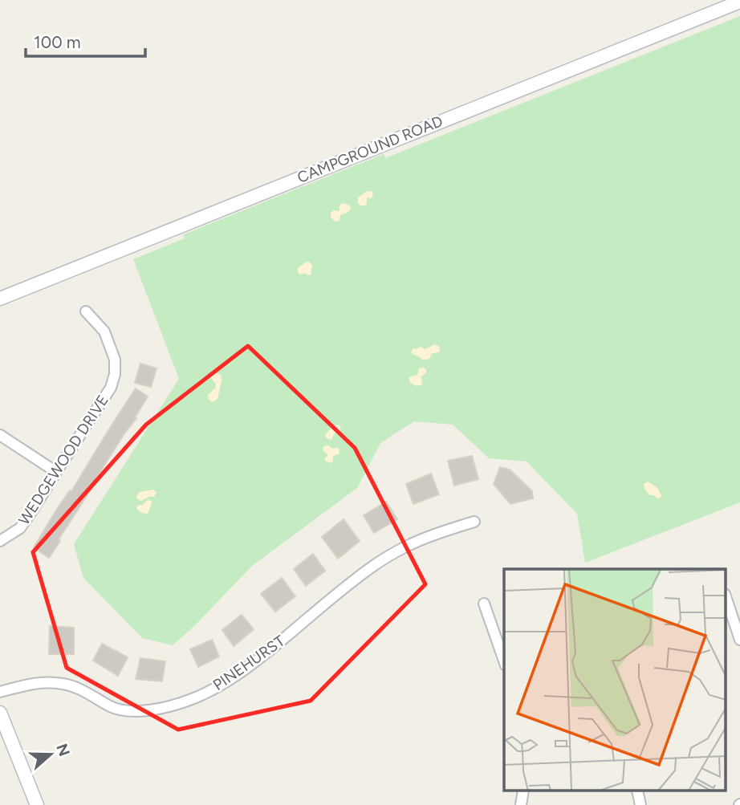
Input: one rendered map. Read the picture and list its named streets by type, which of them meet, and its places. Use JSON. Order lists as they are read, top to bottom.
{
  "streets": {
    "street": ["CAMPGROUND ROAD", "WEDGEWOOD DRIVE", "PINEHURST"]
  },
  "scale_bar": "100 m",
  "north": "right"
}
